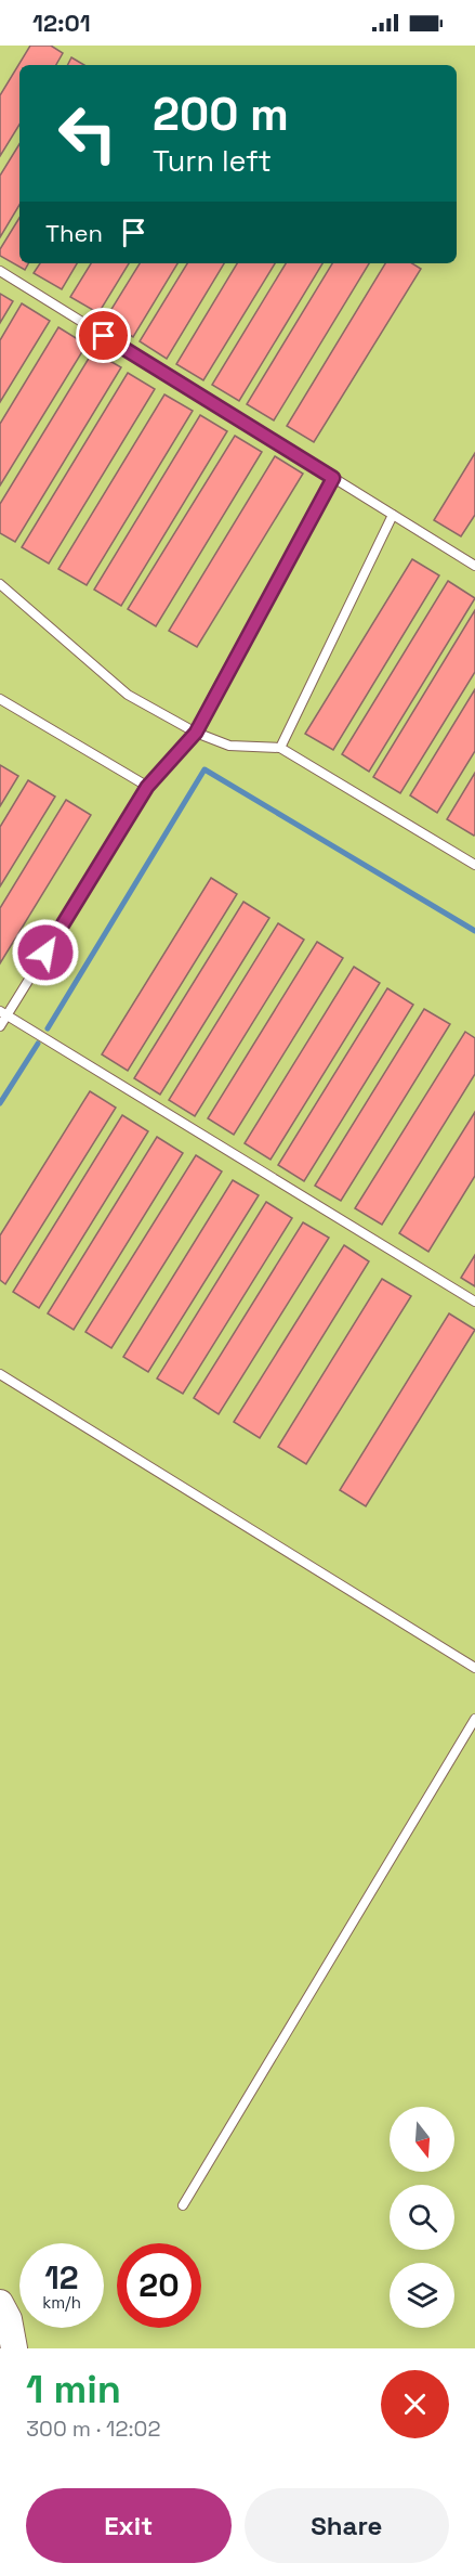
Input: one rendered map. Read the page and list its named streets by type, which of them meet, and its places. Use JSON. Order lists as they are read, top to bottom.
{
  "north": "bottom",
  "page": {
    "status": "12:01",
    "turn": ["200 m", "Turn left"],
    "then": "Then",
    "speed": "12 km/h",
    "limit": "20",
    "heading": ["1 min", "300 m · 12:02"],
    "buttons": ["Exit", "Share"]
  }
}
